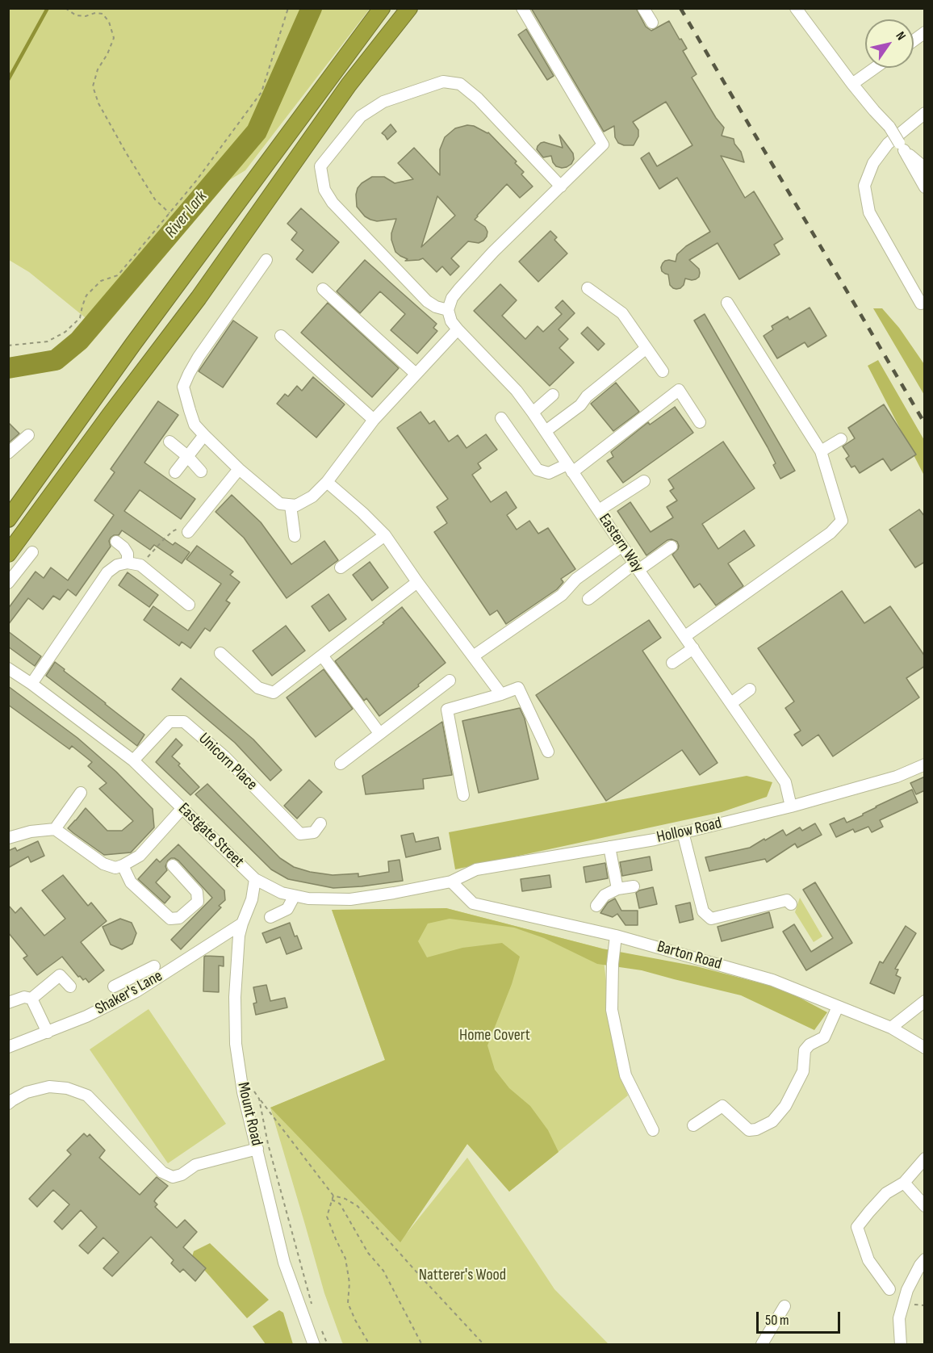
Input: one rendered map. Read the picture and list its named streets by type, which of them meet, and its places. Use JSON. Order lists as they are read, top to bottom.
{
  "streets": {
    "street": [
      "Eastern Way",
      "Unicorn Place",
      "Hollow Road",
      "Eastgate Street",
      "Barton Road",
      "Shaker's Lane",
      "Mount Road"
    ]
  },
  "crossings": [
    ["Eastern Way", "Hollow Road"],
    ["Unicorn Place", "Eastgate Street"],
    ["Hollow Road", "Eastgate Street"],
    ["Hollow Road", "Barton Road"],
    ["Eastgate Street", "Barton Road"],
    ["Eastgate Street", "Mount Road"],
    ["Shaker's Lane", "Mount Road"]
  ],
  "water": ["River Lark"],
  "parks": ["Home Covert", "Natterer's Wood"],
  "scale_bar": "50 m",
  "north": "top right"
}
